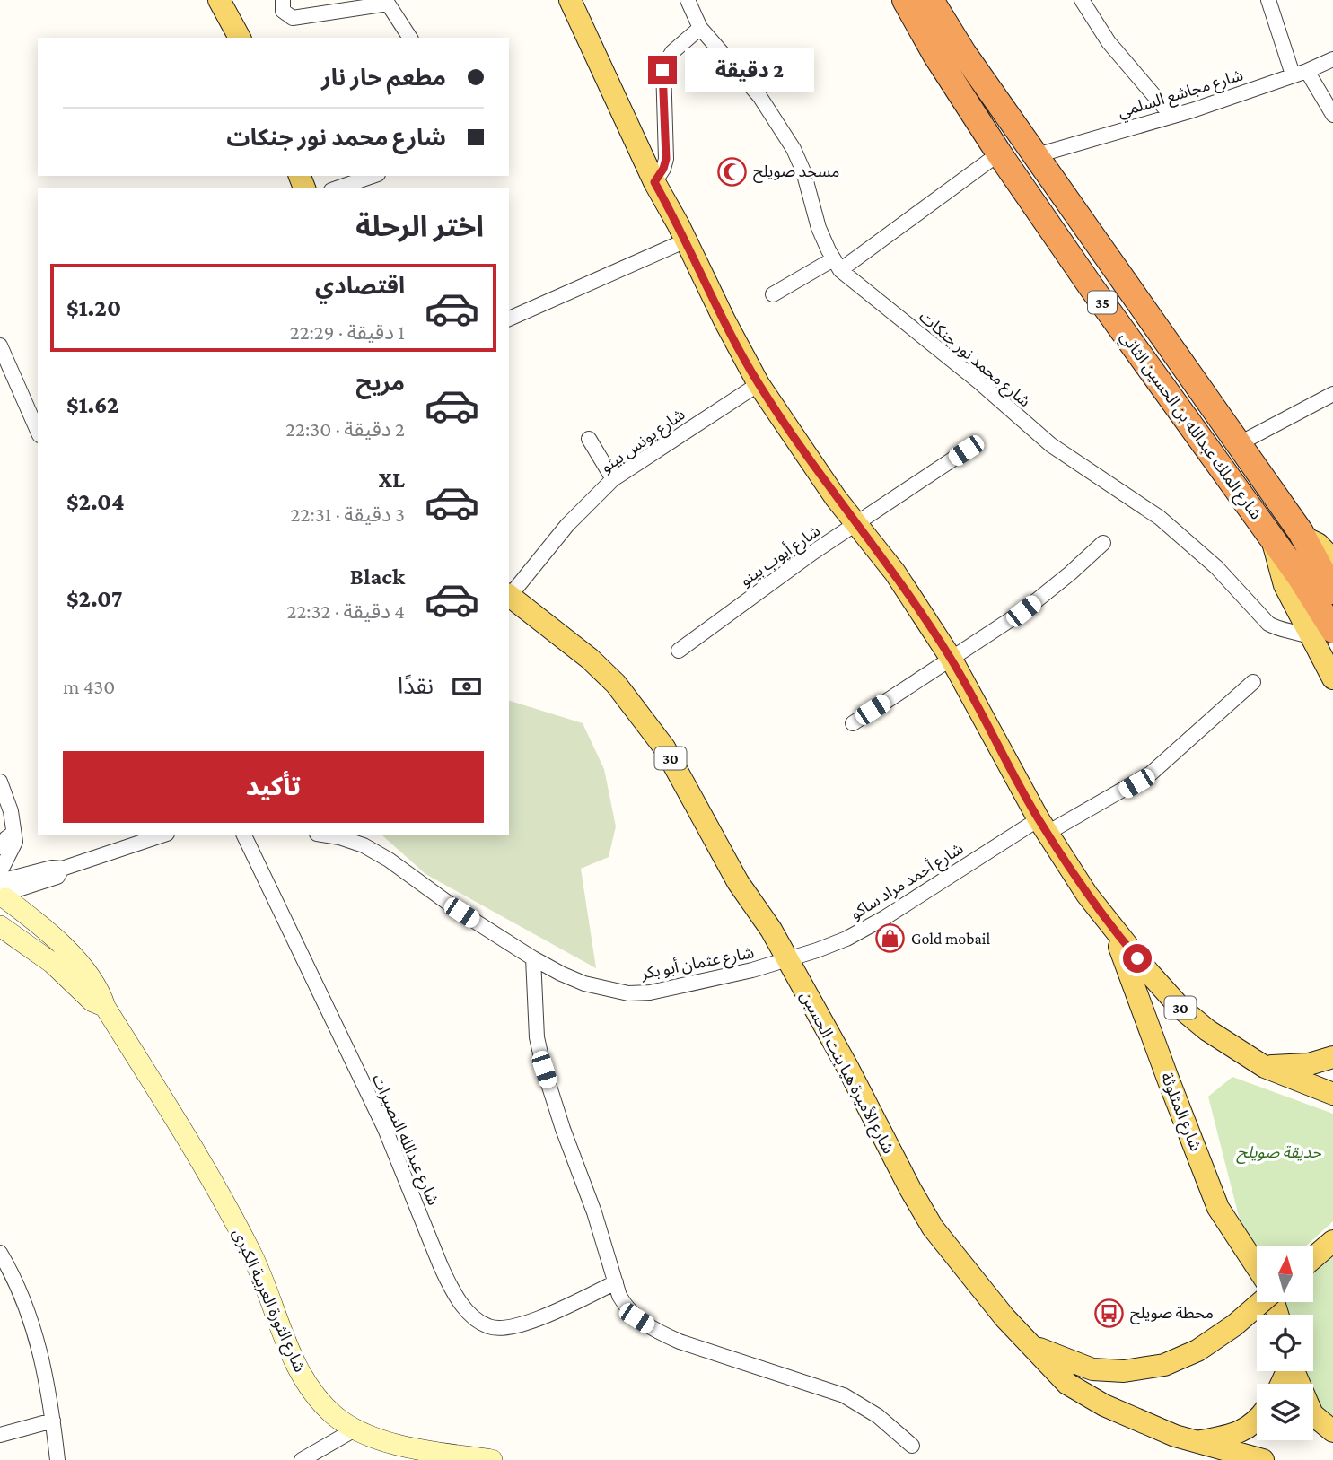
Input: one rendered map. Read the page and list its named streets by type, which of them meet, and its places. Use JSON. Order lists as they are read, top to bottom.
{
  "streets": {
    "highway": ["35", "شارع الملك عبدالله بن الحسين الثاني"],
    "main road": ["30", "شارع الأميرة هيا بنت الحسين", "شارع المثلوثة"],
    "street": [
      "شارع مجاشع السلمي",
      "شارع محمد نور جنكات",
      "شارع يونس بينو",
      "شارع أيوب بينو",
      "شارع أحمد مراد ساكو",
      "شارع عثمان أبو بكر",
      "شارع عبدالله النصيرات",
      "شارع الثورة العربية الكبرى"
    ]
  },
  "crossings": [
    ["شارع مجاشع السلمي", "شارع الملك عبدالله بن الحسين الثاني"],
    ["شارع محمد نور جنكات", "شارع الملك عبدالله بن الحسين الثاني"],
    ["شارع يونس بينو", "30"],
    ["شارع أيوب بينو", "30"],
    ["30", "شارع أحمد مراد ساكو"],
    ["30", "شارع المثلوثة"],
    ["شارع أحمد مراد ساكو", "شارع عثمان أبو بكر"],
    ["شارع أحمد مراد ساكو", "شارع الأميرة هيا بنت الحسين"],
    ["شارع عثمان أبو بكر", "شارع الأميرة هيا بنت الحسين"]
  ],
  "parks": ["حديقة صويلح"],
  "places": {
    "mosque": ["مسجد صويلح"],
    "shop": ["Gold mobail"],
    "bus stop": ["محطة صويلح"]
  },
  "north": "top",
  "page": {
    "banner": ["مطعم حار نار", "شارع محمد نور جنكات"],
    "bubble": "2 دقيقة",
    "heading": "اختر الرحلة",
    "list": [
      {
        "name": "اقتصادي",
        "note": "1 دقيقة · 22:29",
        "value": "$1.20"
      },
      {
        "name": "مريح",
        "note": "2 دقيقة · 22:30",
        "value": "$1.62"
      },
      {
        "name": "XL",
        "note": "3 دقيقة · 22:31",
        "value": "$2.04"
      },
      {
        "name": "Black",
        "note": "4 دقيقة · 22:32",
        "value": "$2.07"
      }
    ],
    "pay": ["نقدًا", "430 m"],
    "buttons": "تأكيد"
  }
}
